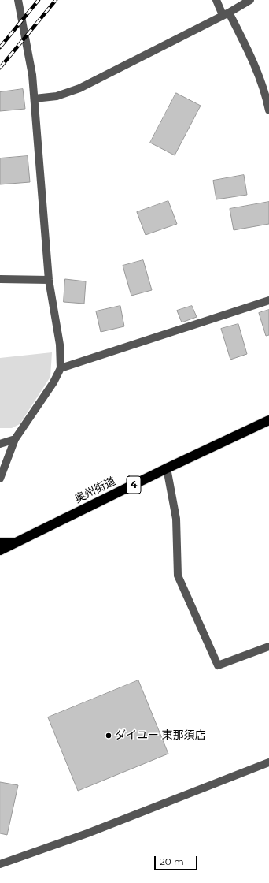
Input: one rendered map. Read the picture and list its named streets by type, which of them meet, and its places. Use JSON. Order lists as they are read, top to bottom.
{
  "streets": {
    "highway": ["4", "奥州街道"]
  },
  "places": ["ダイユー 東那須店"],
  "scale_bar": "20 m"
}
